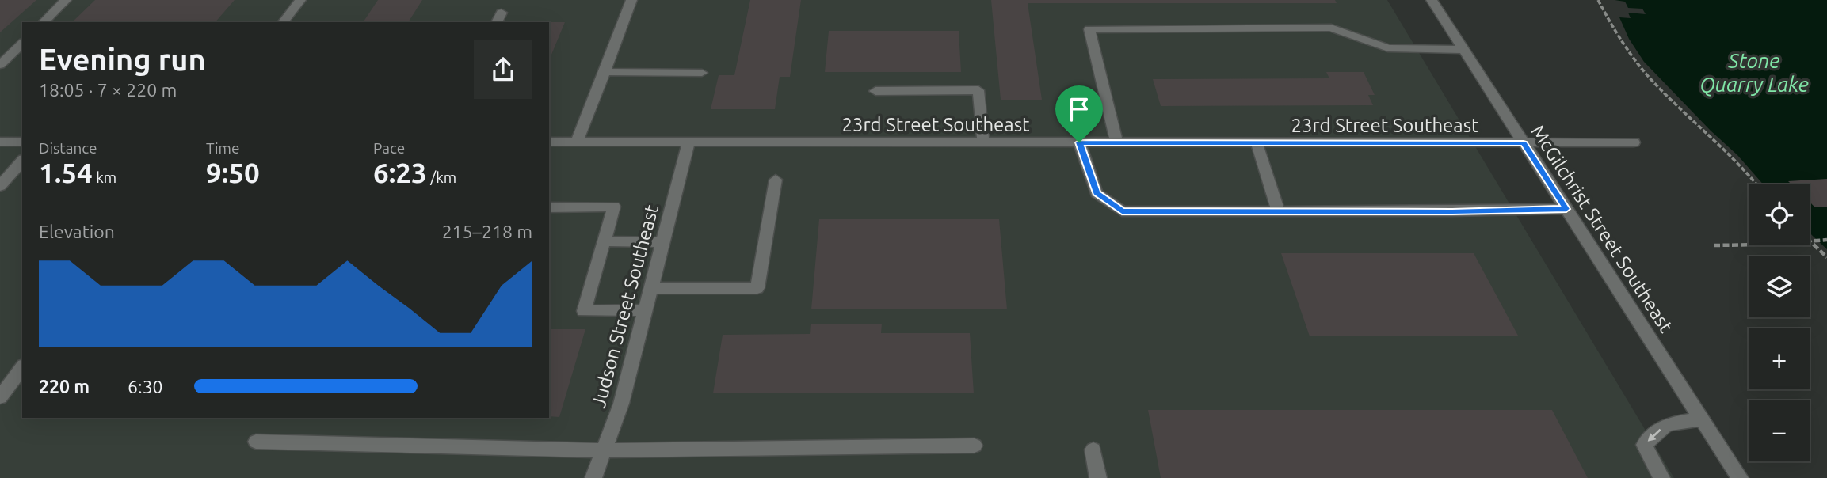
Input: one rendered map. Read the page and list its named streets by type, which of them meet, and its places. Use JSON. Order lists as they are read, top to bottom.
{
  "streets": {
    "street": ["23rd Street Southeast", "McGilchrist Street Southeast", "Judson Street Southeast"]
  },
  "crossings": [
    ["23rd Street Southeast", "McGilchrist Street Southeast"],
    ["23rd Street Southeast", "Judson Street Southeast"]
  ],
  "water": ["Stone Quarry Lake"],
  "page": {
    "heading": ["Evening run", "18:05 · 7 × 220 m"],
    "stats": [
      ["Distance", "1.54 km"],
      ["Time", "9:50"],
      ["Pace", "6:23 /km"]
    ],
    "map_buttons": ["+", "−"],
    "chart": ["Elevation", "215–218 m"],
    "list": [
      {
        "name": "220 m",
        "note": "6:30"
      }
    ]
  }
}
